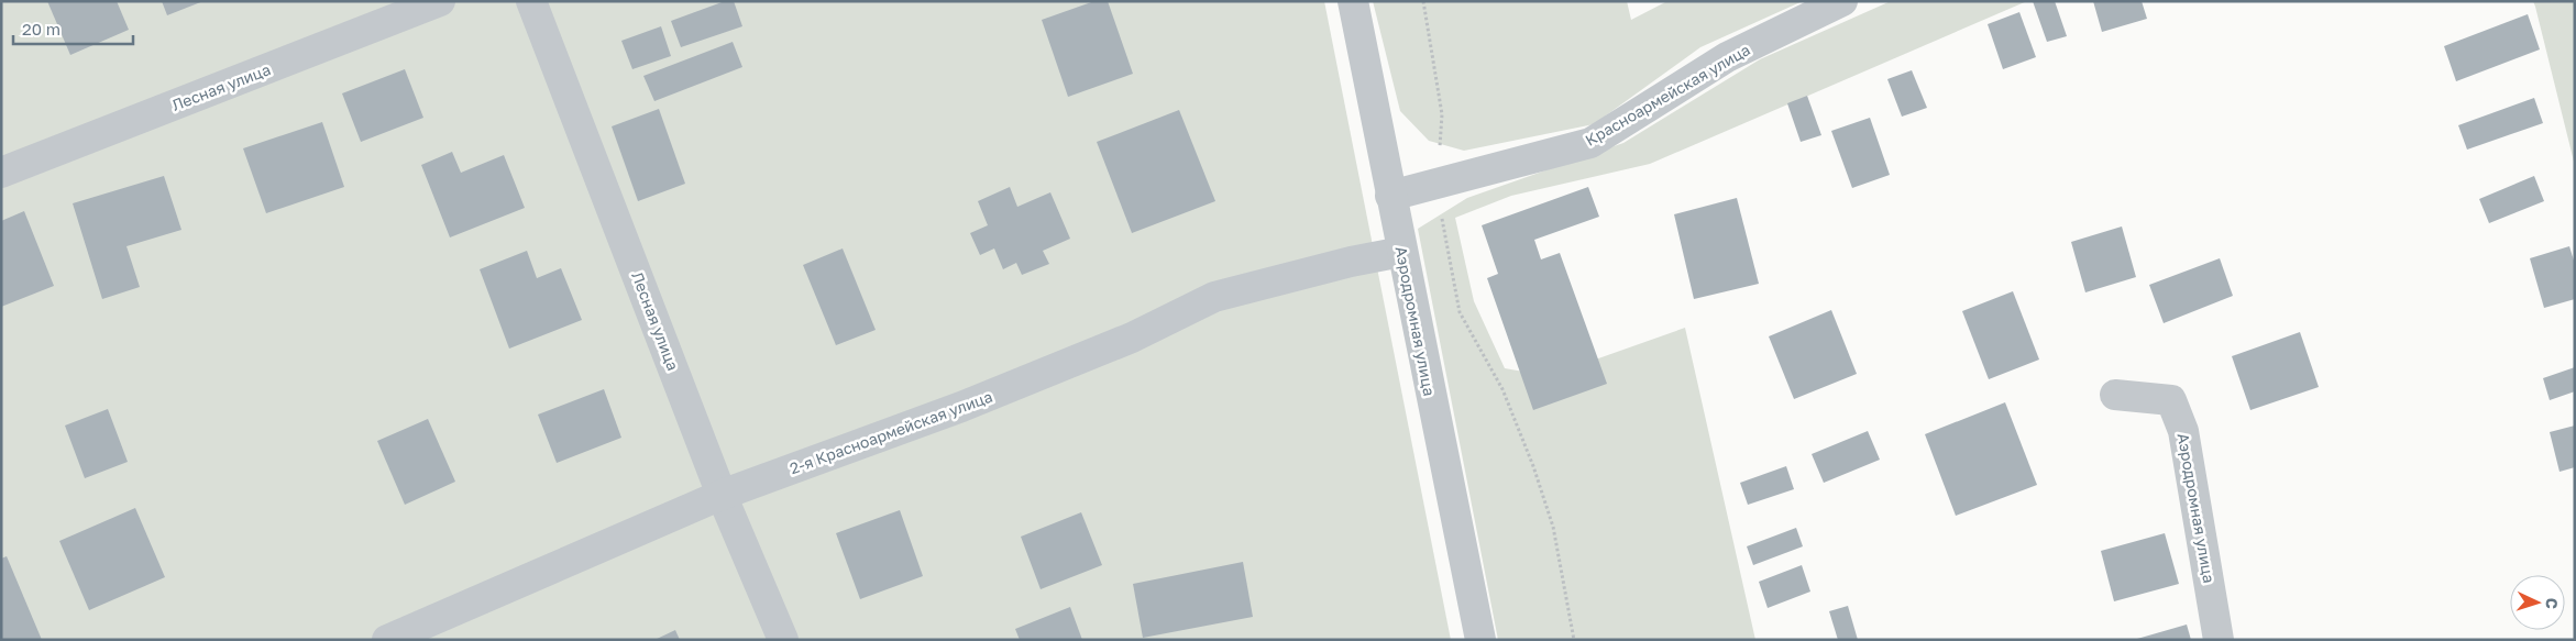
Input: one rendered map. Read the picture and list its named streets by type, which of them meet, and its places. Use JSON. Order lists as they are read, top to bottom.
{
  "streets": {
    "street": [
      "Лесная улица",
      "Красноармейская улица",
      "Аэродромная улица",
      "2-я Красноармейская улица"
    ]
  },
  "crossings": [
    ["Лесная улица", "2-я Красноармейская улица"],
    ["Красноармейская улица", "Аэродромная улица"],
    ["Аэродромная улица", "2-я Красноармейская улица"]
  ],
  "scale_bar": "20 m",
  "north": "right"
}
